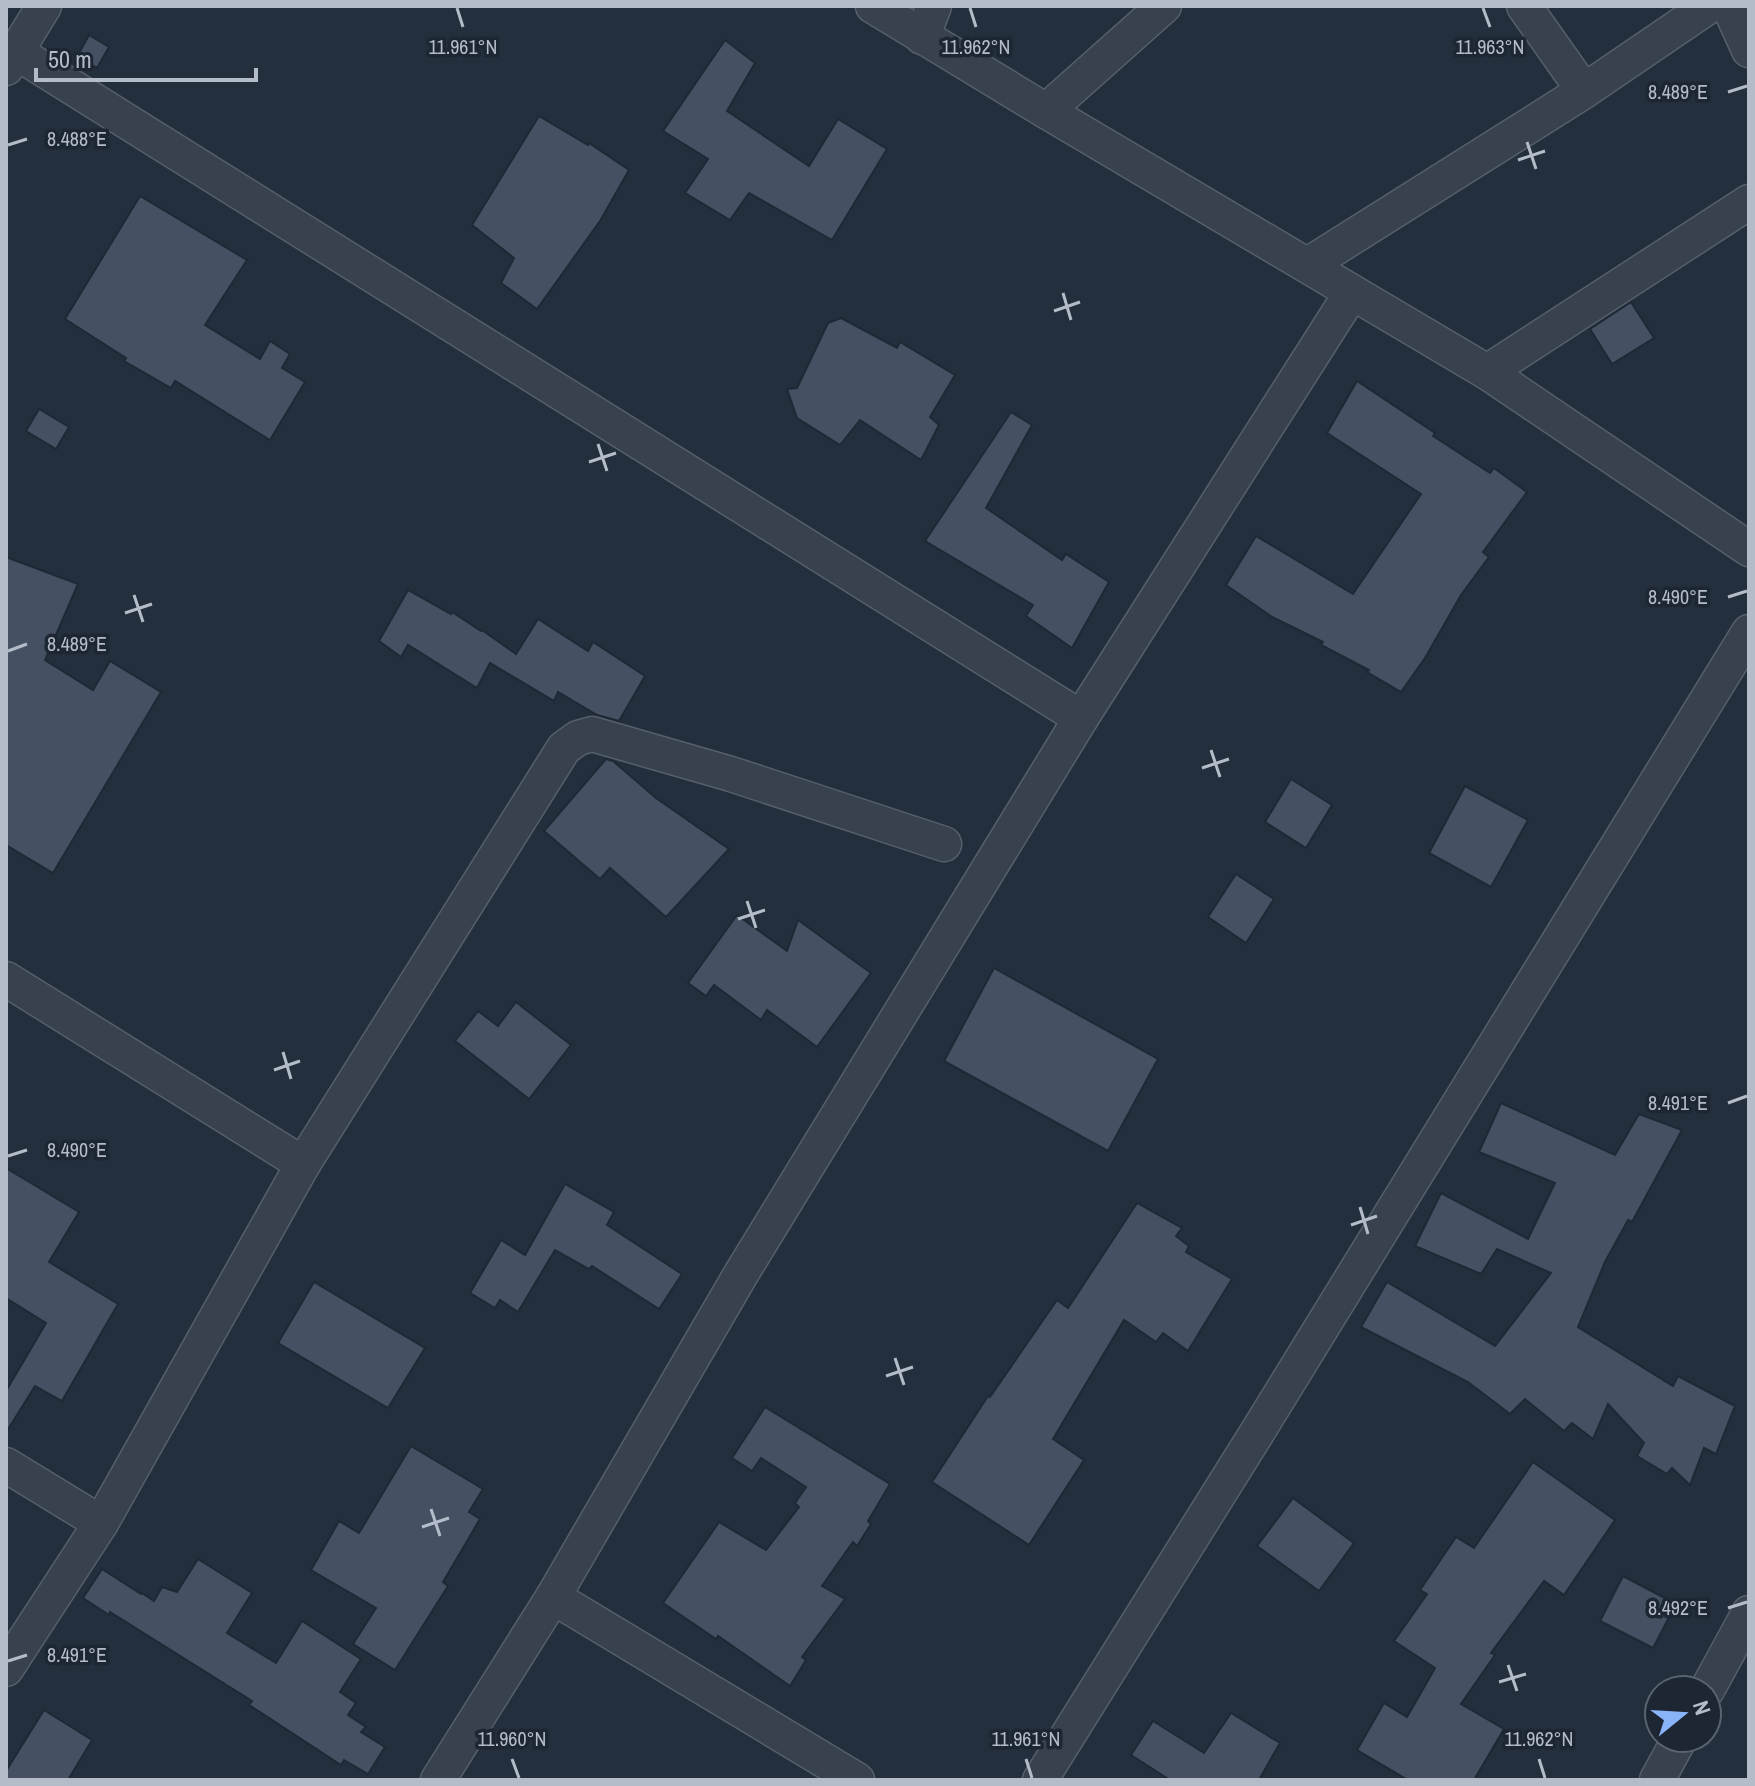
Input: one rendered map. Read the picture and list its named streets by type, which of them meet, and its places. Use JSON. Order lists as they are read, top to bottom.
{
  "scale_bar": "50 m",
  "north": "right",
  "coordinates": [
    "11.961°N",
    "11.962°N",
    "11.963°N",
    "8.489°E",
    "8.488°E",
    "8.490°E",
    "8.491°E",
    "8.492°E",
    "11.960°N"
  ]
}
